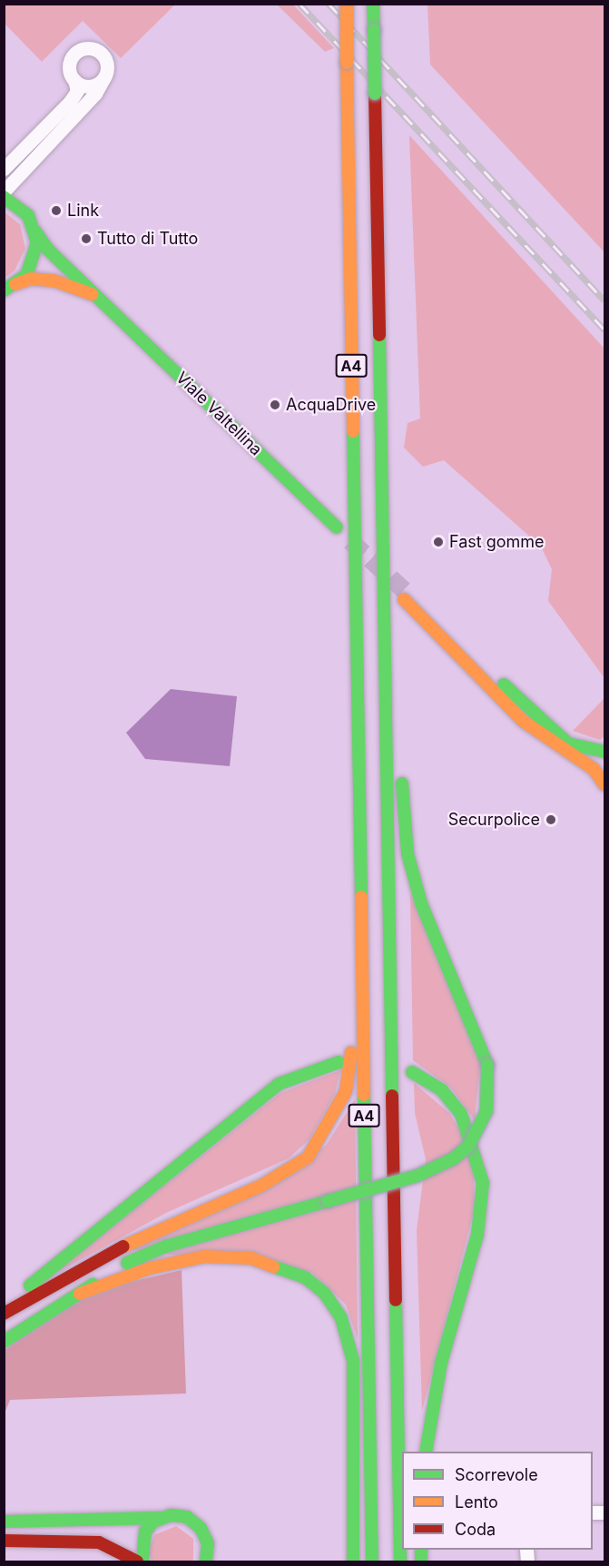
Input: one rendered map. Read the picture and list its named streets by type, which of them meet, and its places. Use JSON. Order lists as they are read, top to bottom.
{
  "streets": {
    "main road": ["A4", "Viale Valtellina"]
  },
  "places": [
    "Link",
    "Tutto di Tutto",
    "AcquaDrive",
    "Fast gomme",
    "Securpolice"
  ],
  "legend": ["Scorrevole", "Lento", "Coda"]
}
